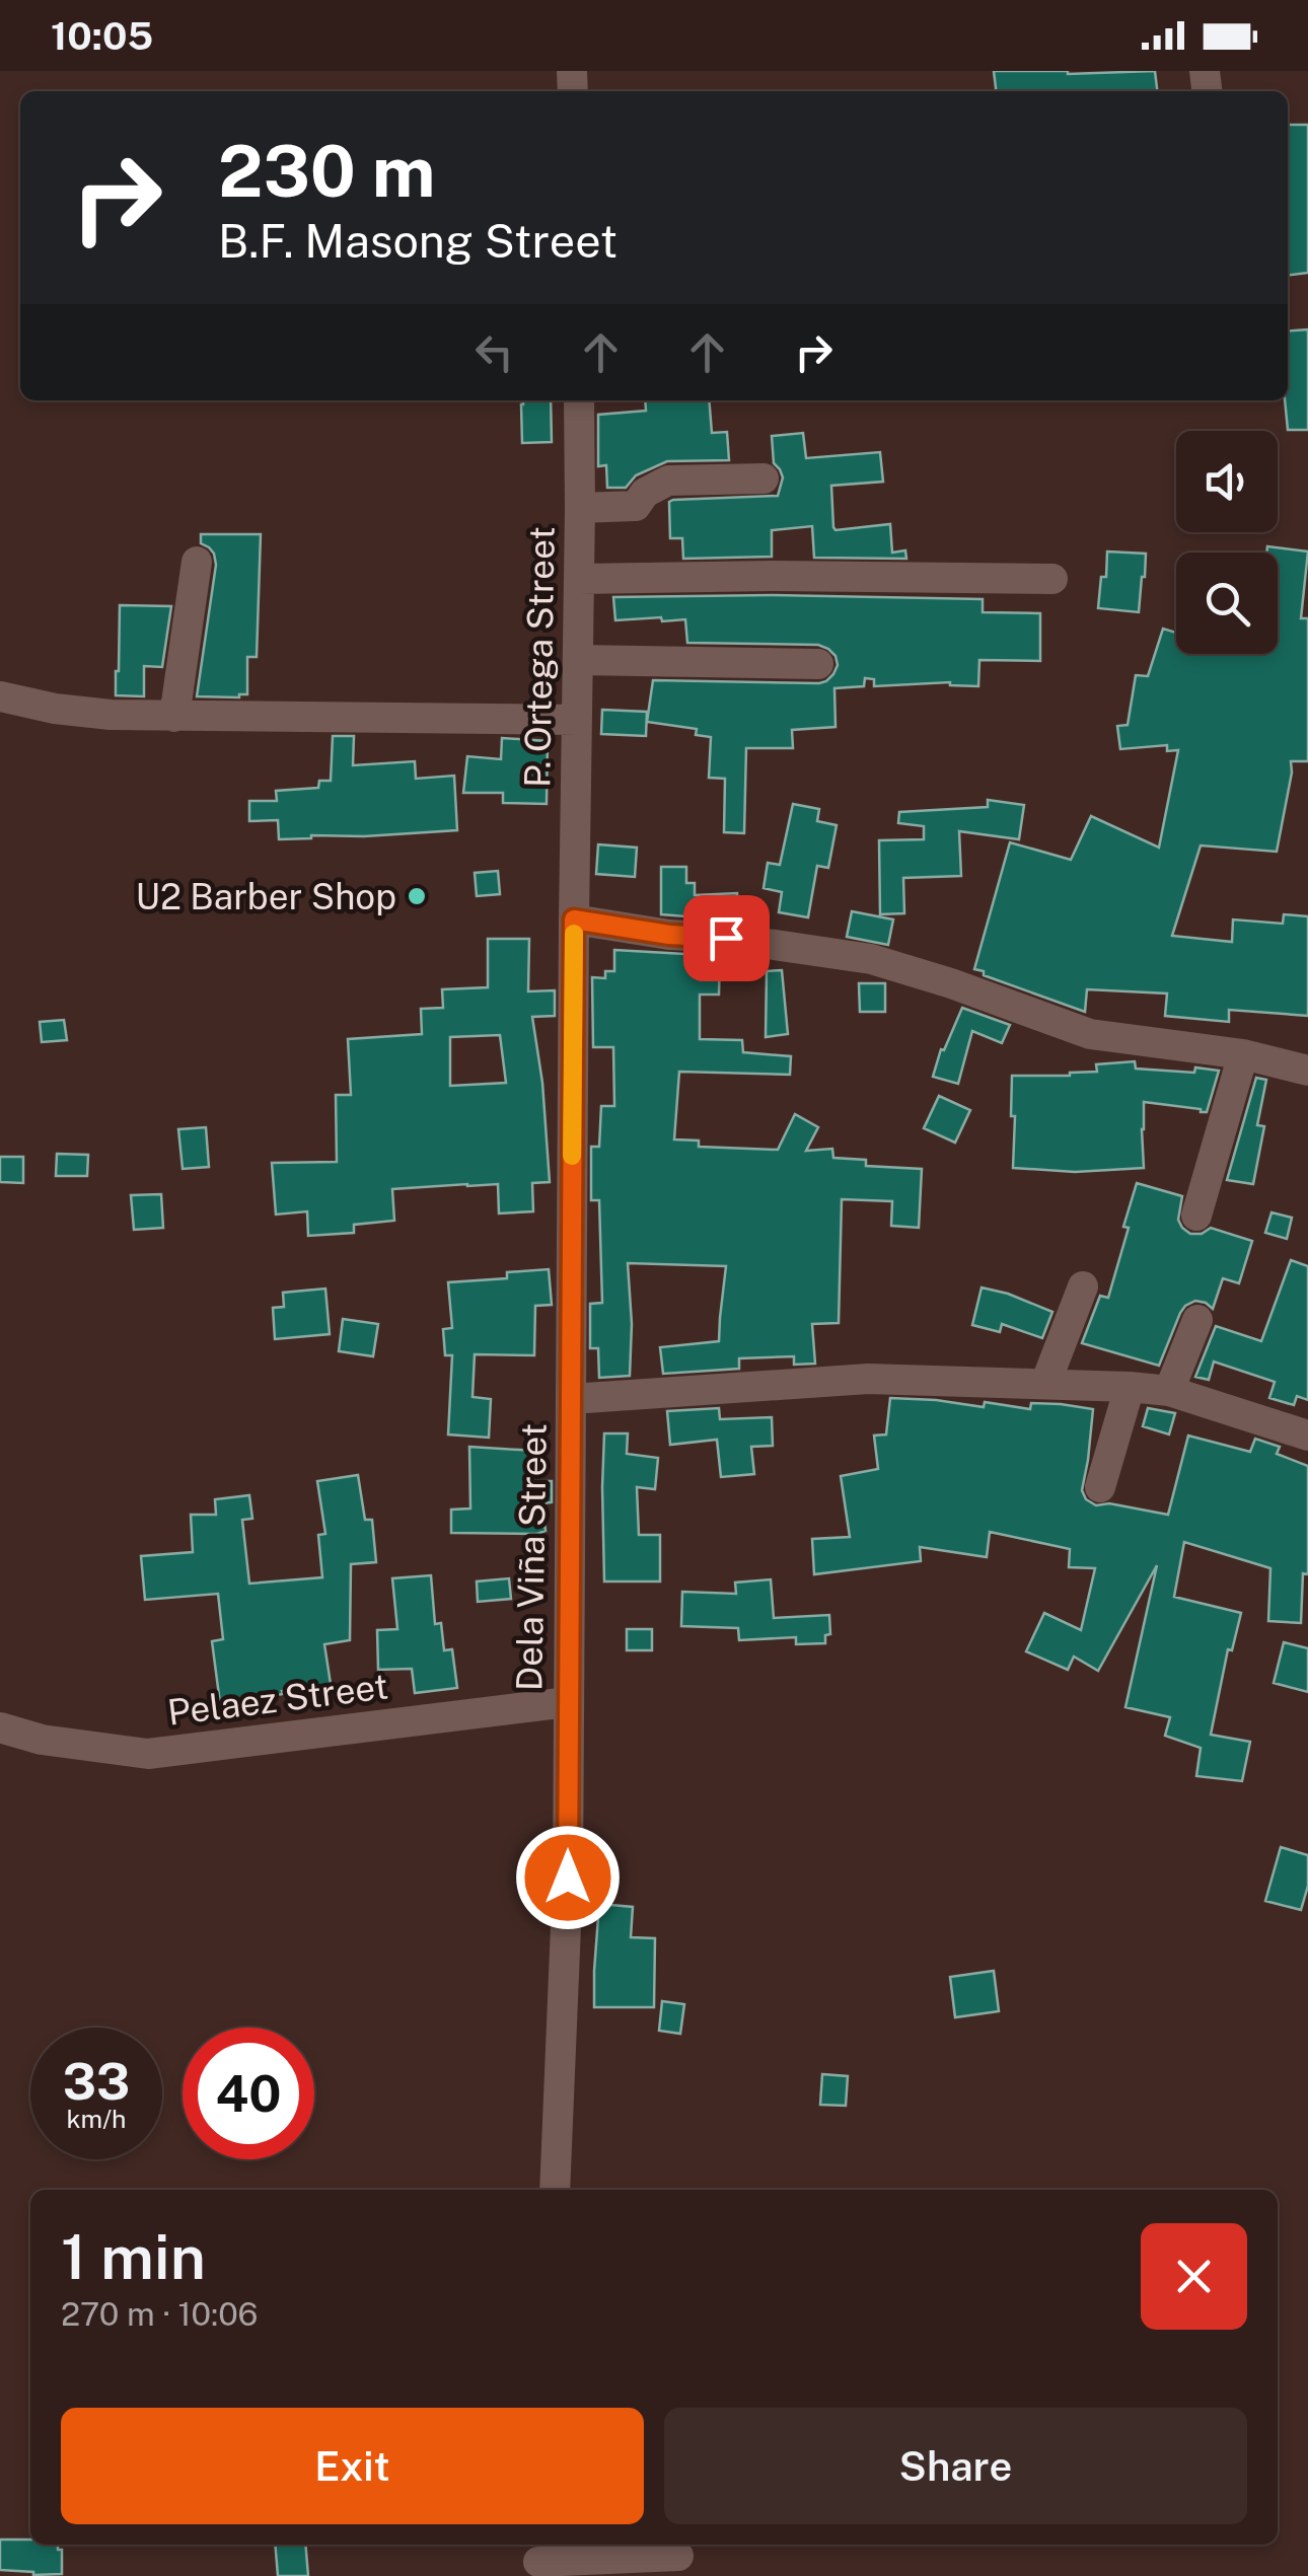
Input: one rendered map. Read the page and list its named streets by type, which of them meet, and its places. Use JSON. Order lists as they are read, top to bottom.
{
  "streets": {
    "street": ["P. Ortega Street", "Dela Viña Street", "Pelaez Street"]
  },
  "crossings": [
    ["P. Ortega Street", "Dela Viña Street"],
    ["Dela Viña Street", "Pelaez Street"]
  ],
  "places": ["U2 Barber Shop"],
  "page": {
    "status": "10:05",
    "turn": ["230 m", "B.F. Masong Street"],
    "speed": "33 km/h",
    "limit": "40",
    "heading": ["1 min", "270 m · 10:06"],
    "buttons": ["Exit", "Share"]
  }
}
